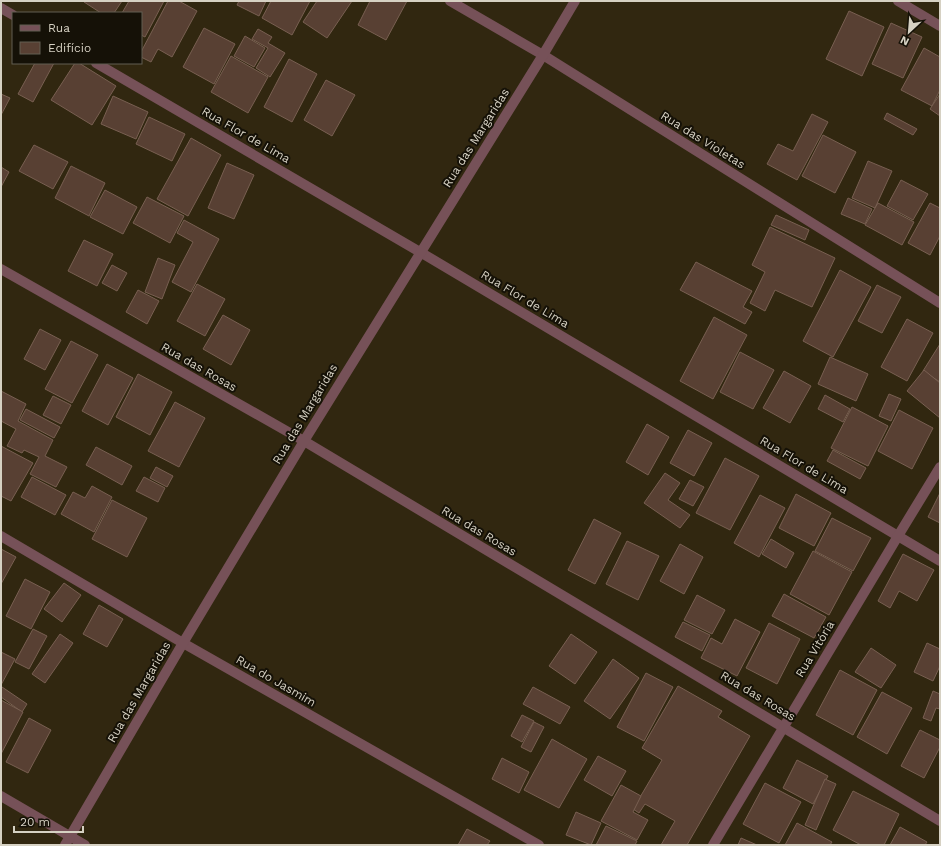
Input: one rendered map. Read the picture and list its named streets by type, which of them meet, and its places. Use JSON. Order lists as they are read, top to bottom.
{
  "streets": {
    "street": [
      "Rua Flor de Lima",
      "Rua das Margaridas",
      "Rua das Violetas",
      "Rua das Rosas",
      "Rua Vitória",
      "Rua do Jasmim"
    ]
  },
  "crossings": [
    ["Rua Flor de Lima", "Rua das Margaridas"],
    ["Rua Flor de Lima", "Rua Vitória"],
    ["Rua das Margaridas", "Rua das Violetas"],
    ["Rua das Margaridas", "Rua das Rosas"],
    ["Rua das Margaridas", "Rua do Jasmim"],
    ["Rua das Rosas", "Rua Vitória"]
  ],
  "legend": ["Rua", "Edifício"],
  "scale_bar": "20 m",
  "north": "bottom left"
}
